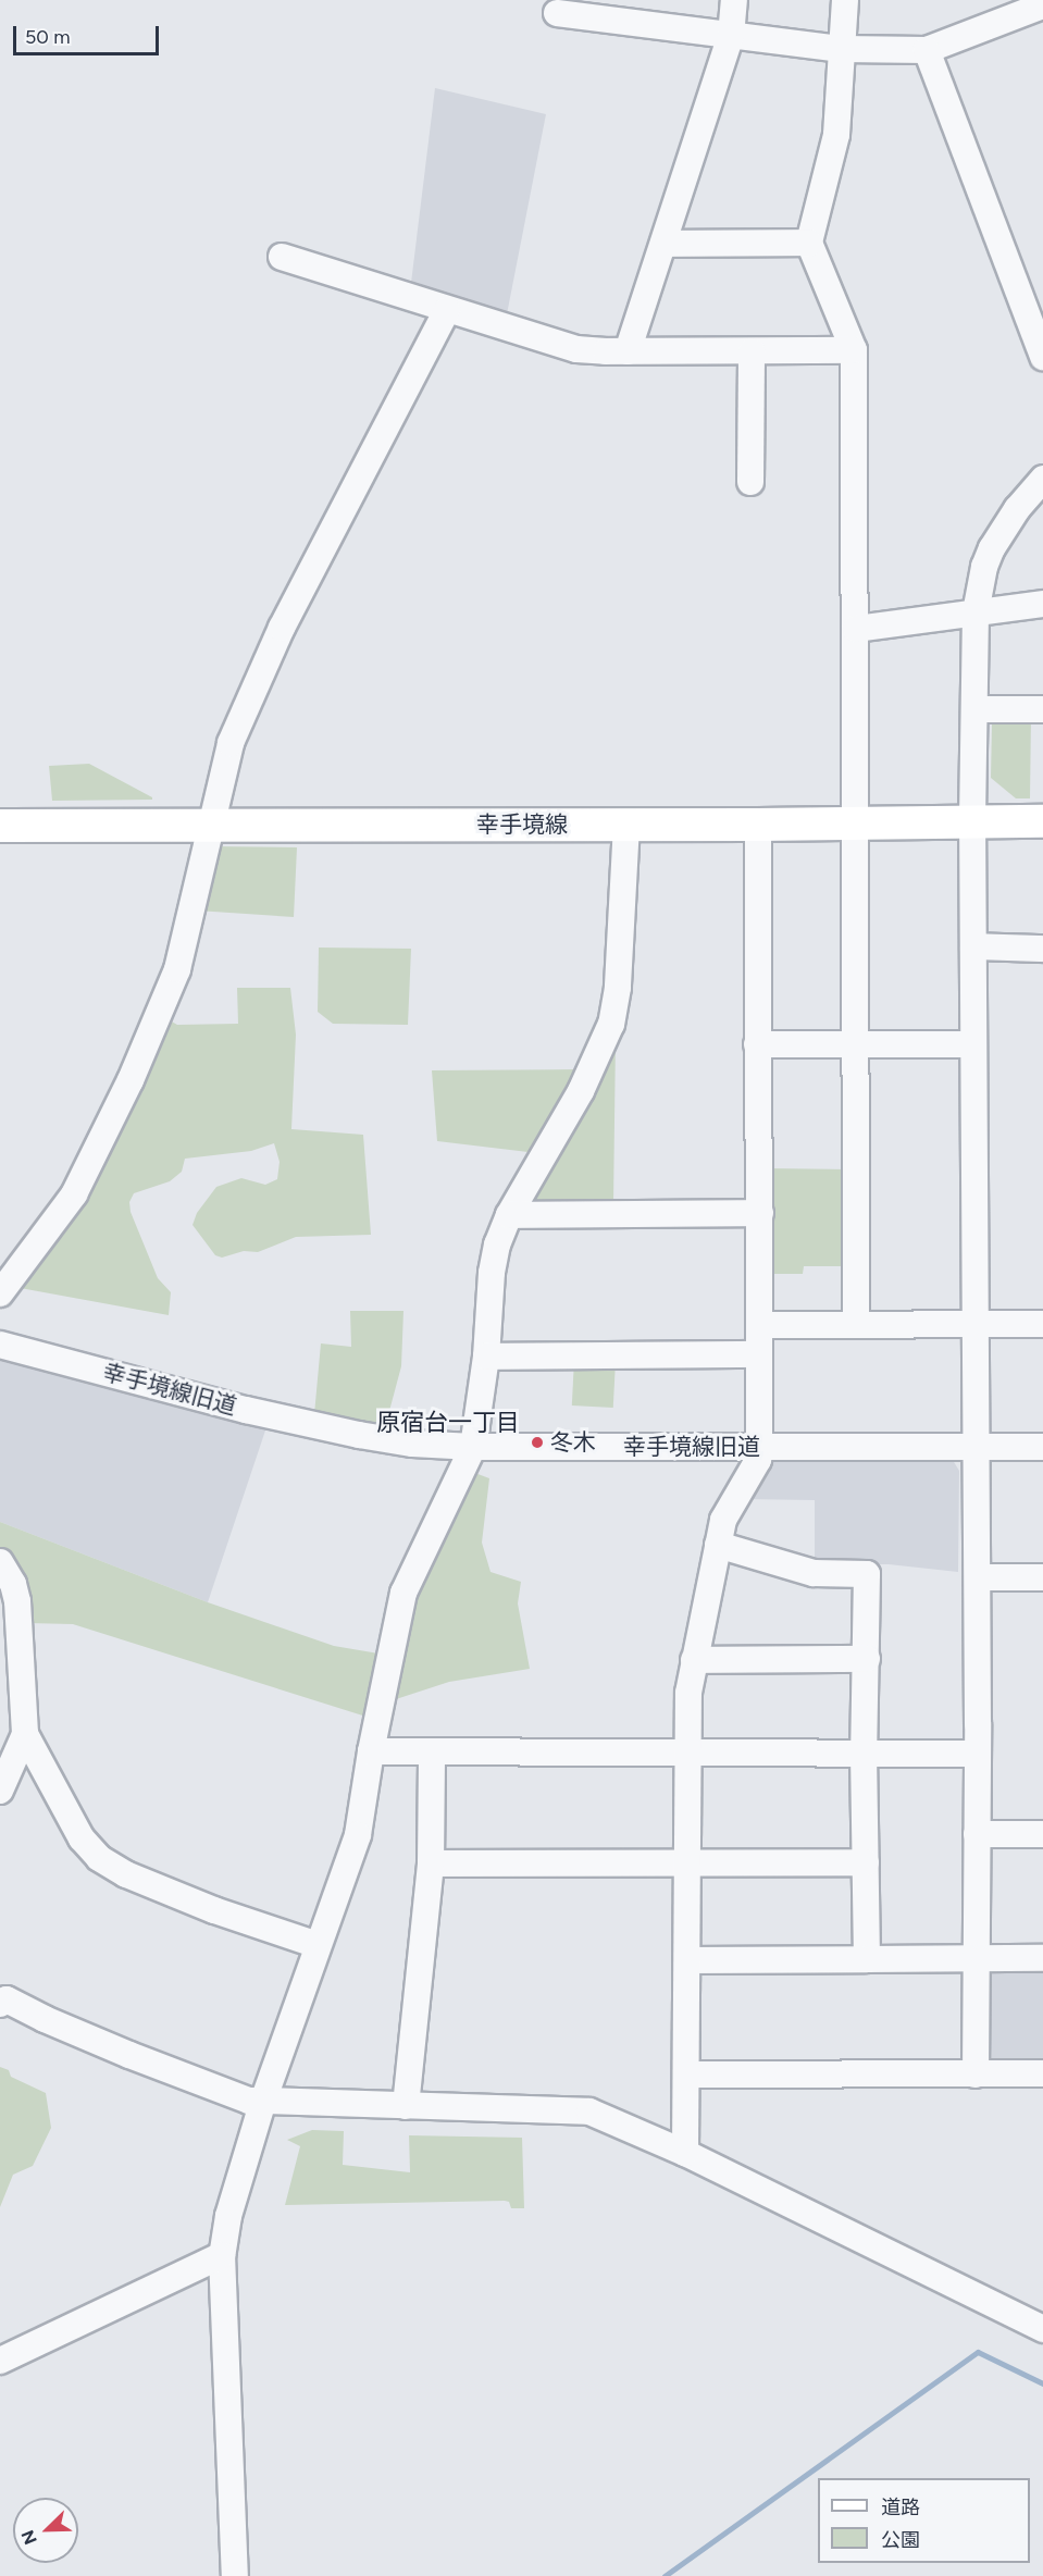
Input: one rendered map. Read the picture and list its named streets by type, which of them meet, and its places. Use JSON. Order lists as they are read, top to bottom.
{
  "streets": {
    "main road": ["幸手境線"],
    "street": ["幸手境線旧道"]
  },
  "districts": ["原宿台一丁目"],
  "places": ["冬木"],
  "legend": ["道路", "公園"],
  "scale_bar": "50 m",
  "north": "bottom left"
}
